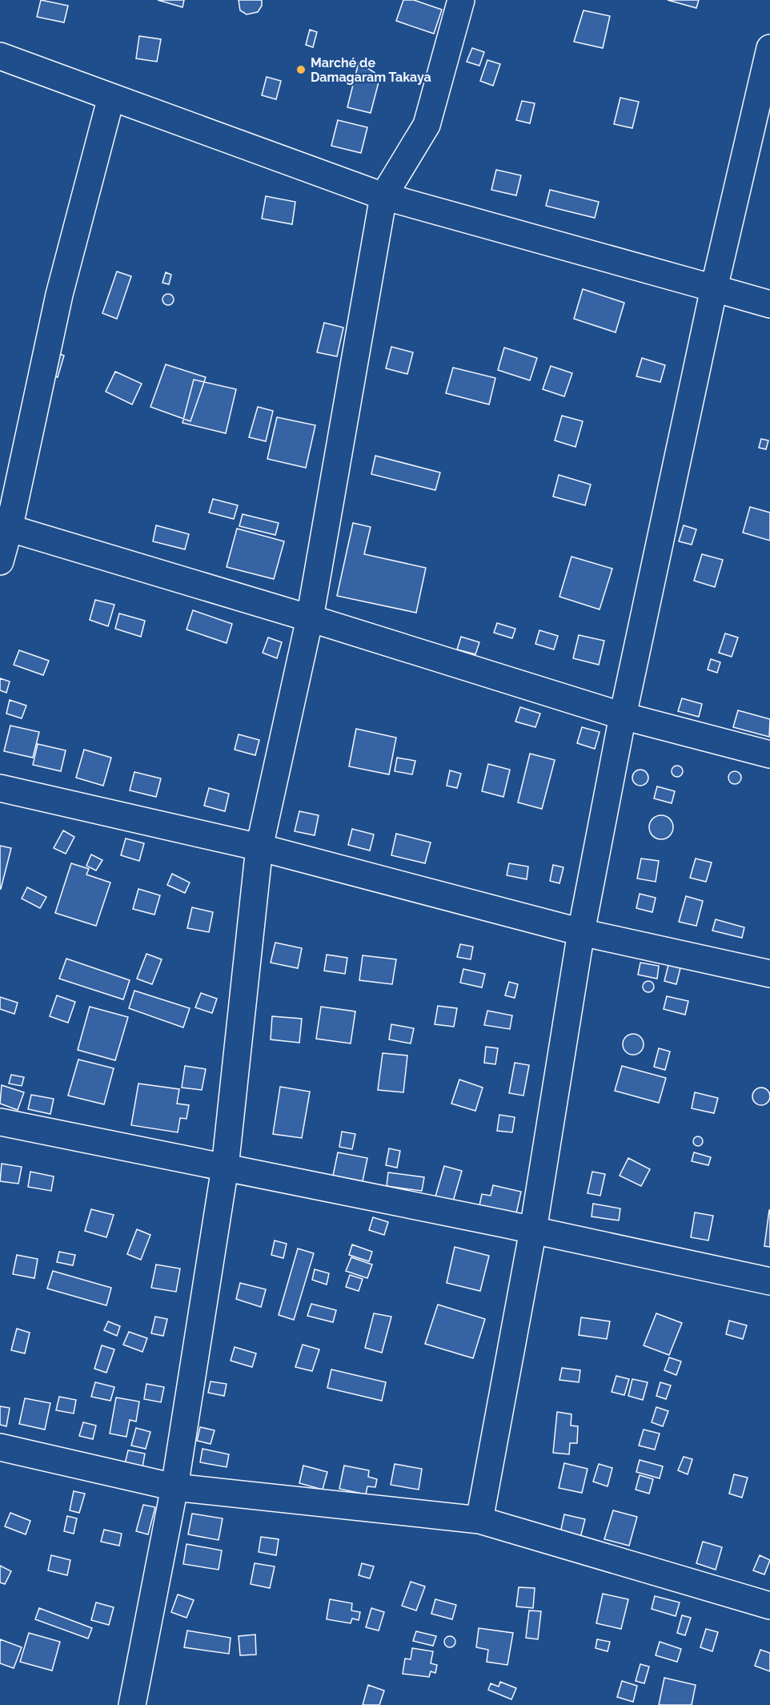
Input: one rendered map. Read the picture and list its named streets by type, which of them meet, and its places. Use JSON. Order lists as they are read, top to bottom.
{
  "places": ["Marché de Damagaram Takaya"]
}
